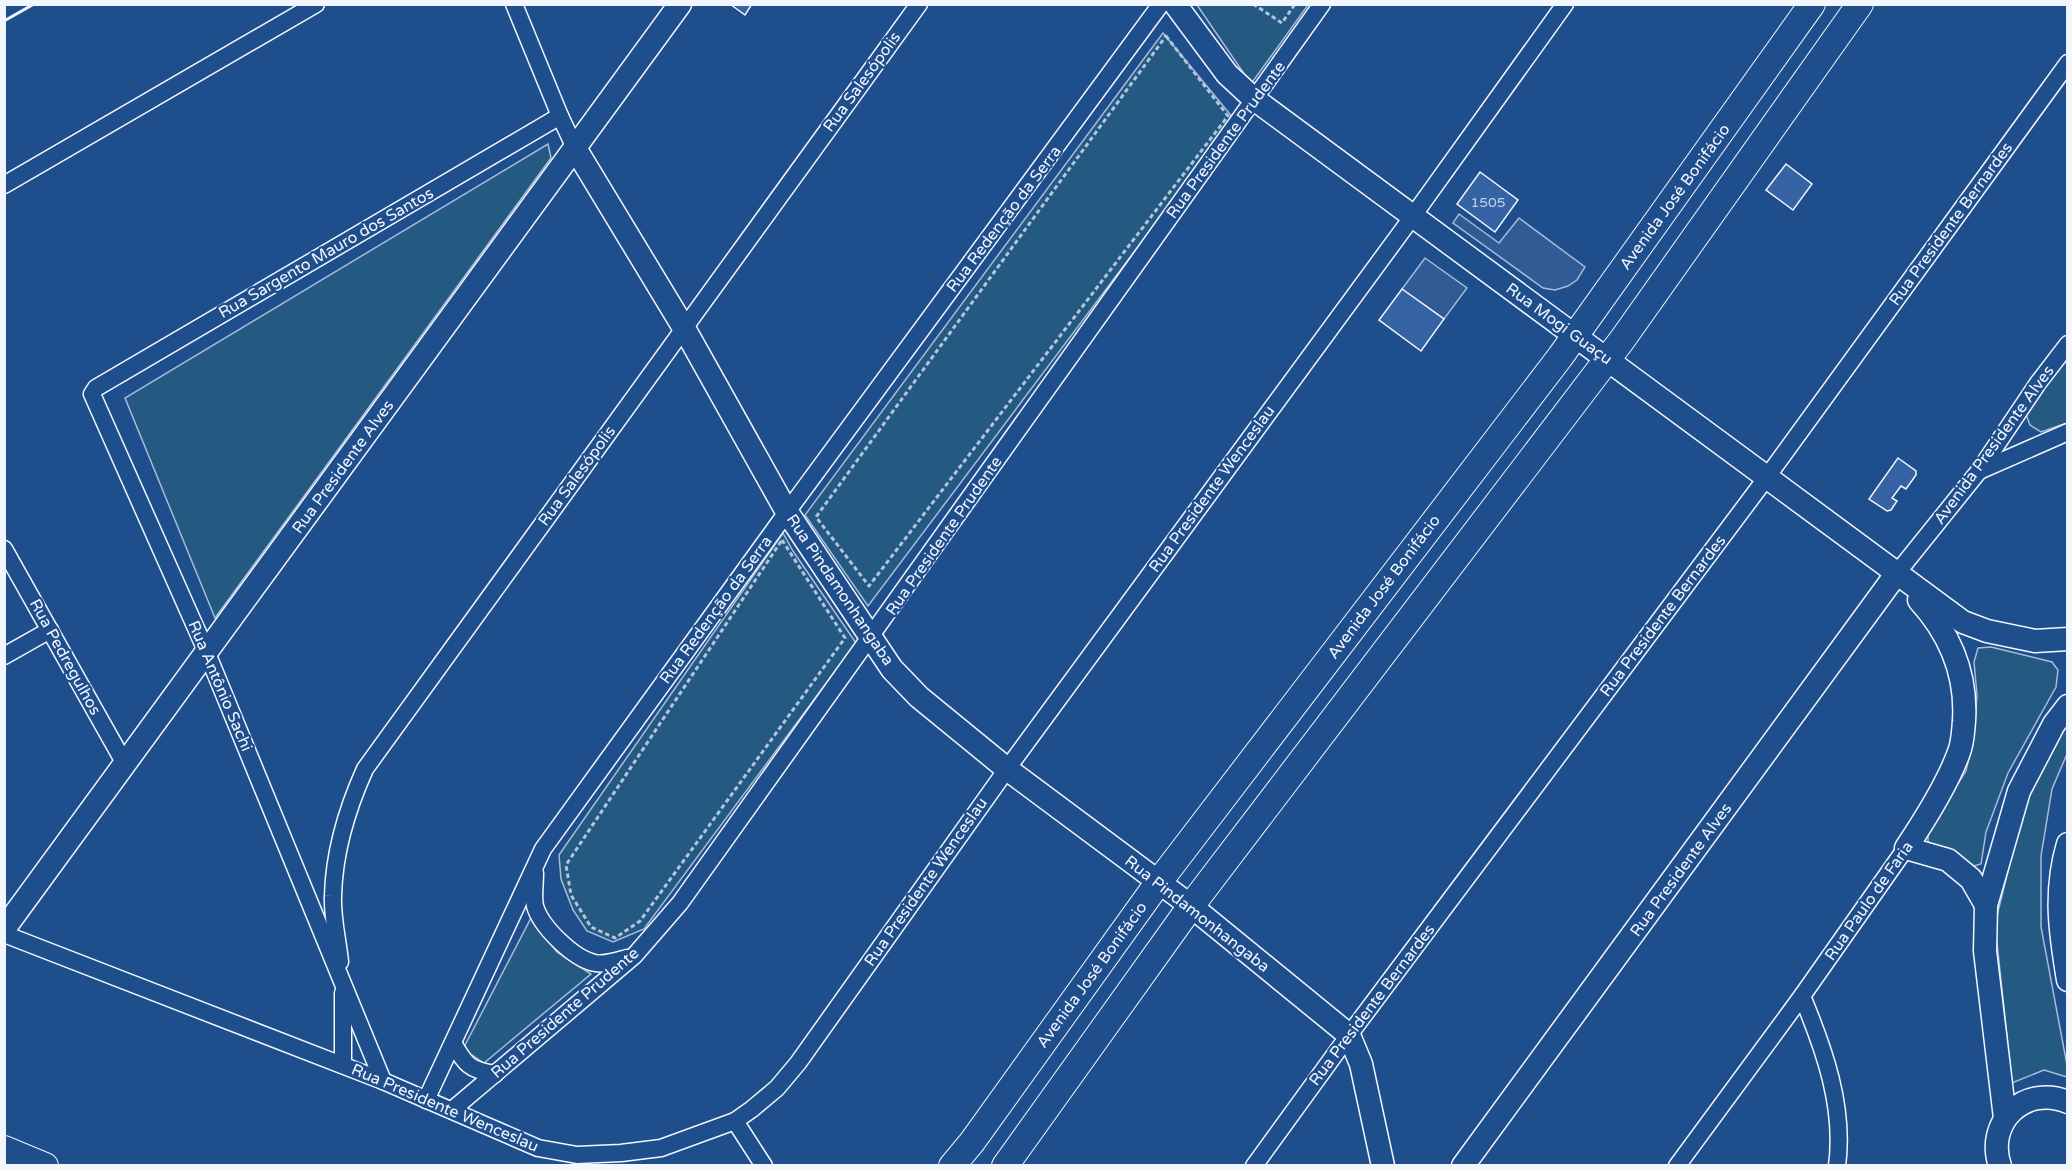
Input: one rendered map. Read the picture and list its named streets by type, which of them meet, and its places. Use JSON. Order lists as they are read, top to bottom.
{
  "streets": {
    "main road": ["Avenida José Bonifácio"],
    "street": [
      "Rua Salesópolis",
      "Rua Presidente Prudente",
      "Rua Redenção da Serra",
      "Rua Presidente Bernardes",
      "Rua Sargento Mauro dos Santos",
      "Rua Mogi Guaçu",
      "Avenida Presidente Alves",
      "Rua Presidente Alves",
      "Rua Presidente Wenceslau",
      "Rua Pindamonhangaba",
      "Rua Pedregulhos",
      "Rua Antônio Sachi",
      "Rua Paulo de Faria"
    ]
  },
  "crossings": [
    ["Rua Salesópolis", "Rua Pindamonhangaba"],
    ["Rua Salesópolis", "Rua Antônio Sachi"],
    ["Rua Presidente Prudente", "Rua Mogi Guaçu"],
    ["Rua Presidente Prudente", "Rua Presidente Wenceslau"],
    ["Rua Presidente Prudente", "Rua Pindamonhangaba"],
    ["Avenida José Bonifácio", "Rua Mogi Guaçu"],
    ["Avenida José Bonifácio", "Rua Pindamonhangaba"],
    ["Rua Redenção da Serra", "Rua Presidente Wenceslau"],
    ["Rua Redenção da Serra", "Rua Pindamonhangaba"],
    ["Rua Presidente Bernardes", "Rua Mogi Guaçu"],
    ["Rua Presidente Bernardes", "Rua Pindamonhangaba"],
    ["Rua Sargento Mauro dos Santos", "Rua Pindamonhangaba"],
    ["Rua Sargento Mauro dos Santos", "Rua Antônio Sachi"],
    ["Rua Mogi Guaçu", "Avenida Presidente Alves"],
    ["Rua Mogi Guaçu", "Rua Presidente Alves"],
    ["Rua Mogi Guaçu", "Rua Presidente Wenceslau"],
    ["Rua Mogi Guaçu", "Rua Paulo de Faria"],
    ["Avenida Presidente Alves", "Rua Presidente Alves"],
    ["Avenida Presidente Alves", "Rua Paulo de Faria"],
    ["Rua Presidente Alves", "Rua Pindamonhangaba"],
    ["Rua Presidente Alves", "Rua Pedregulhos"],
    ["Rua Presidente Alves", "Rua Antônio Sachi"],
    ["Rua Presidente Alves", "Rua Paulo de Faria"],
    ["Rua Presidente Wenceslau", "Rua Pindamonhangaba"],
    ["Rua Presidente Wenceslau", "Rua Antônio Sachi"]
  ],
  "house_numbers": ["1505"]
}
